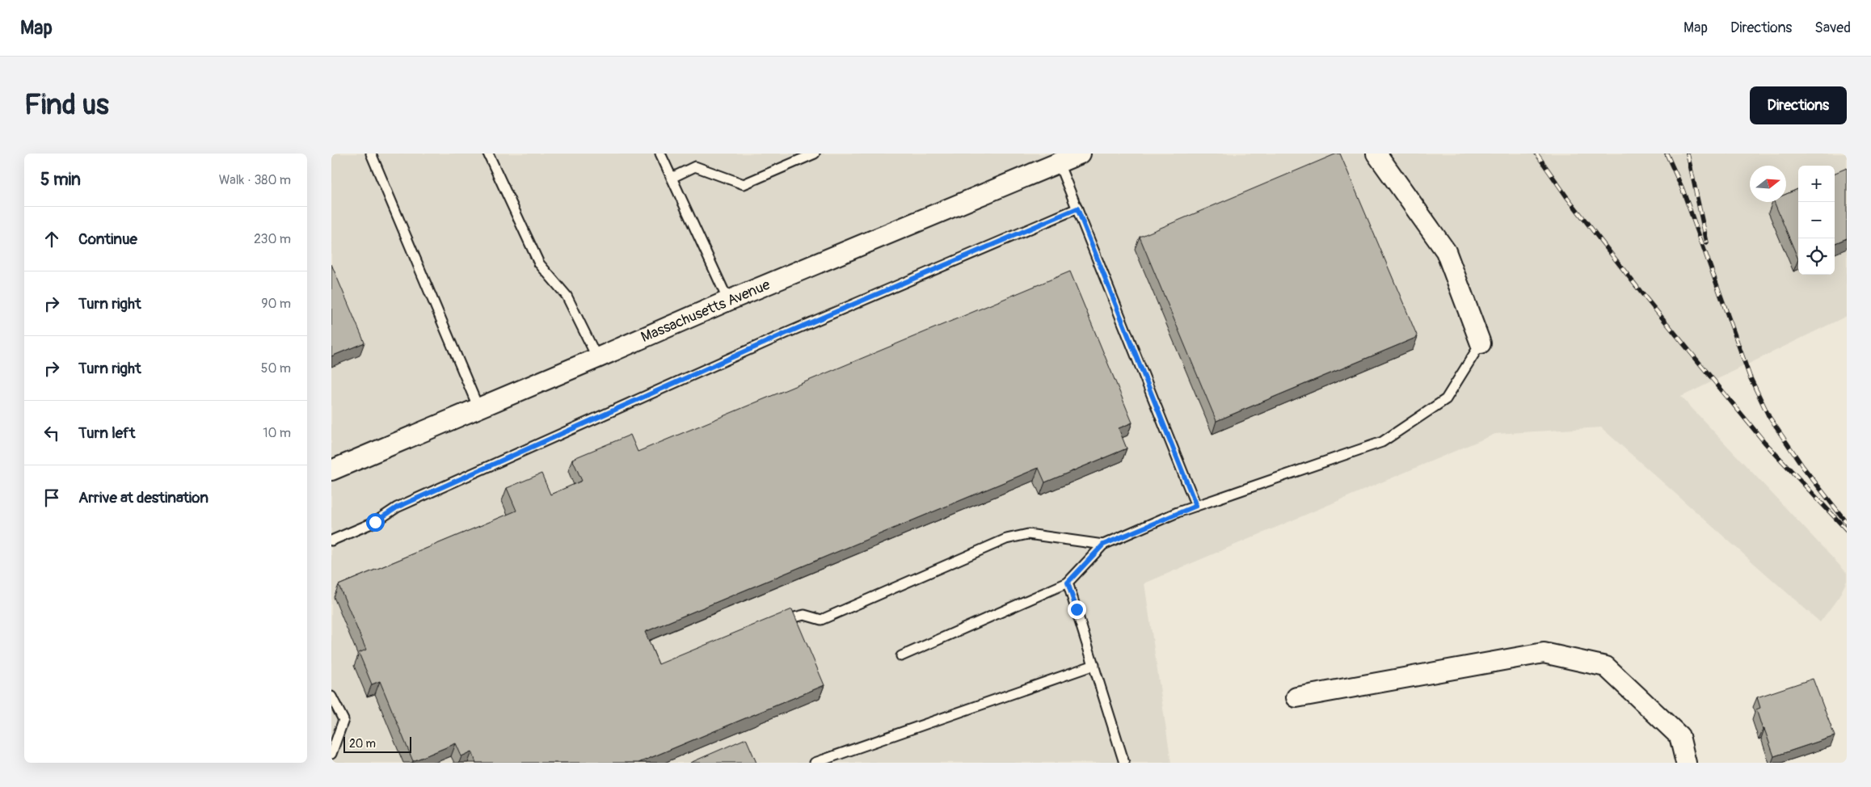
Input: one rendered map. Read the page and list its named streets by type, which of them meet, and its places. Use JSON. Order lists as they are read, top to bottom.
{
  "streets": {
    "street": ["Massachusetts Avenue"]
  },
  "scale_bar": "20 m",
  "north": "right",
  "page": {
    "header": "Map",
    "nav": ["Map", "Directions", "Saved"],
    "buttons": "Directions",
    "title": "Find us",
    "heading": ["5 min", "Walk · 380 m"],
    "map_buttons": ["+", "−"],
    "list": [
      ["Continue", "230 m"],
      ["Turn right", "90 m"],
      ["Turn right", "50 m"],
      ["Turn left", "10 m"],
      "Arrive at destination"
    ],
    "scale": "20 m"
  }
}
